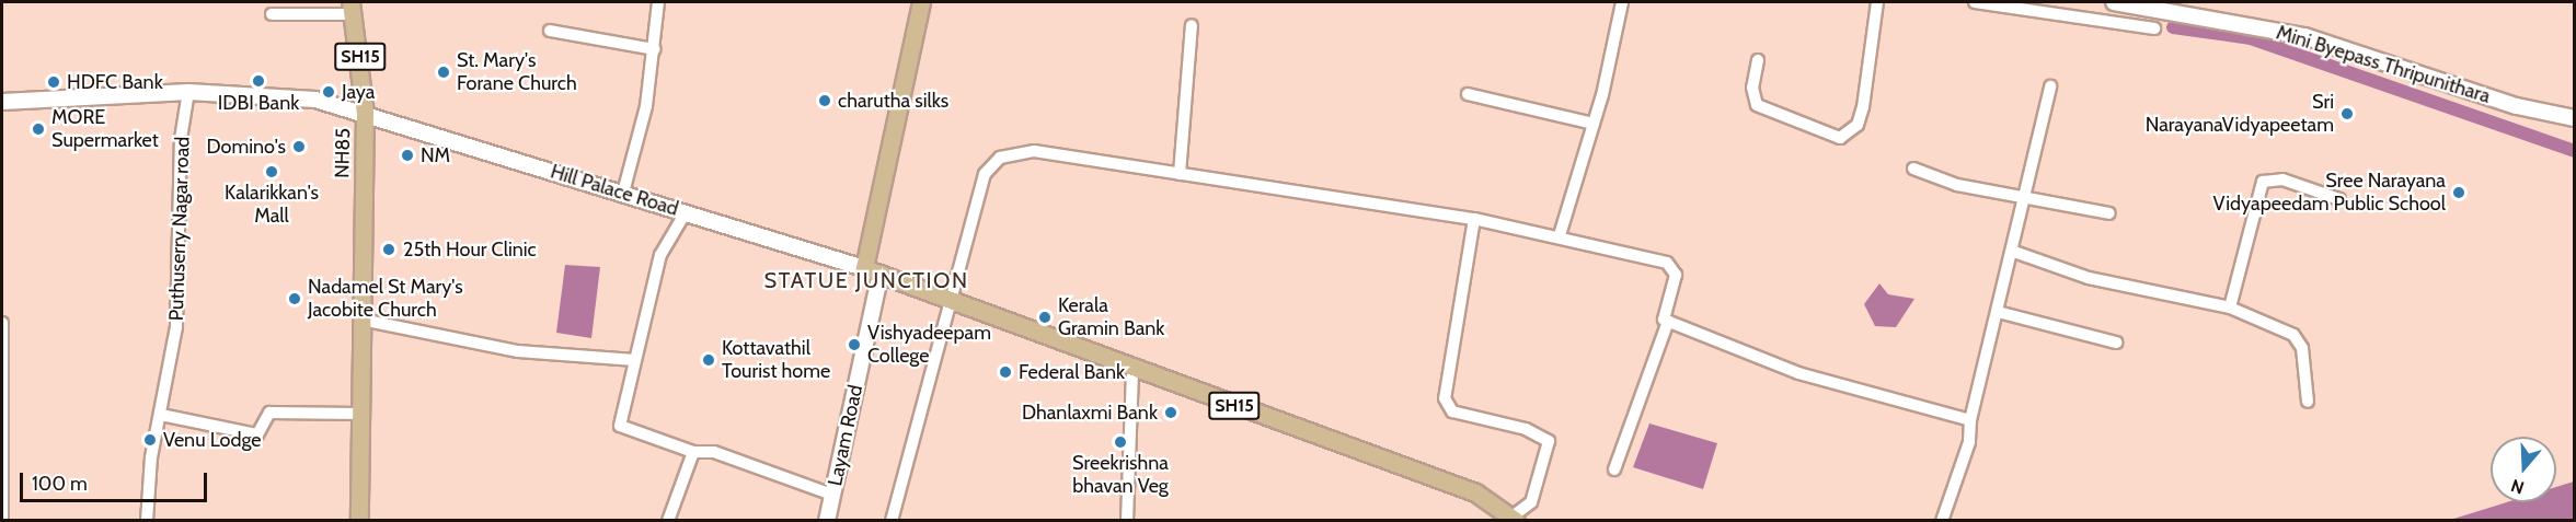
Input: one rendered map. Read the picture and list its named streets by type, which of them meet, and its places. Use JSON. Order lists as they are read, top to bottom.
{
  "streets": {
    "main road": [
      "SH15",
      "Mini Byepass Thripunithara",
      "NH85",
      "Hill Palace Road",
      "Layam Road"
    ],
    "street": ["Puthuserry Nagar road"]
  },
  "crossings": [
    ["SH15", "NH85"],
    ["SH15", "Hill Palace Road"],
    ["SH15", "Layam Road"],
    ["NH85", "Hill Palace Road"],
    ["NH85", "Puthuserry Nagar road"]
  ],
  "districts": ["STATUE JUNCTION"],
  "places": [
    "St. Mary's Forane Church",
    "IDBI Bank",
    "HDFC Bank",
    "Jaya",
    "charutha silks",
    "Sri NarayanaVidyapeetam",
    "MORE Supermarket",
    "Domino's",
    "NM",
    "Kalarikkan's Mall",
    "Sree Narayana Vidyapeedam Public School",
    "25th Hour Clinic",
    "Nadamel St Mary's Jacobite Church",
    "Kerala Gramin Bank",
    "Vishyadeepam College",
    "Kottavathil Tourist home",
    "Federal Bank",
    "Dhanlaxmi Bank",
    "Venu Lodge",
    "Sreekrishna bhavan Veg"
  ],
  "scale_bar": "100 m",
  "north": "bottom"
}
